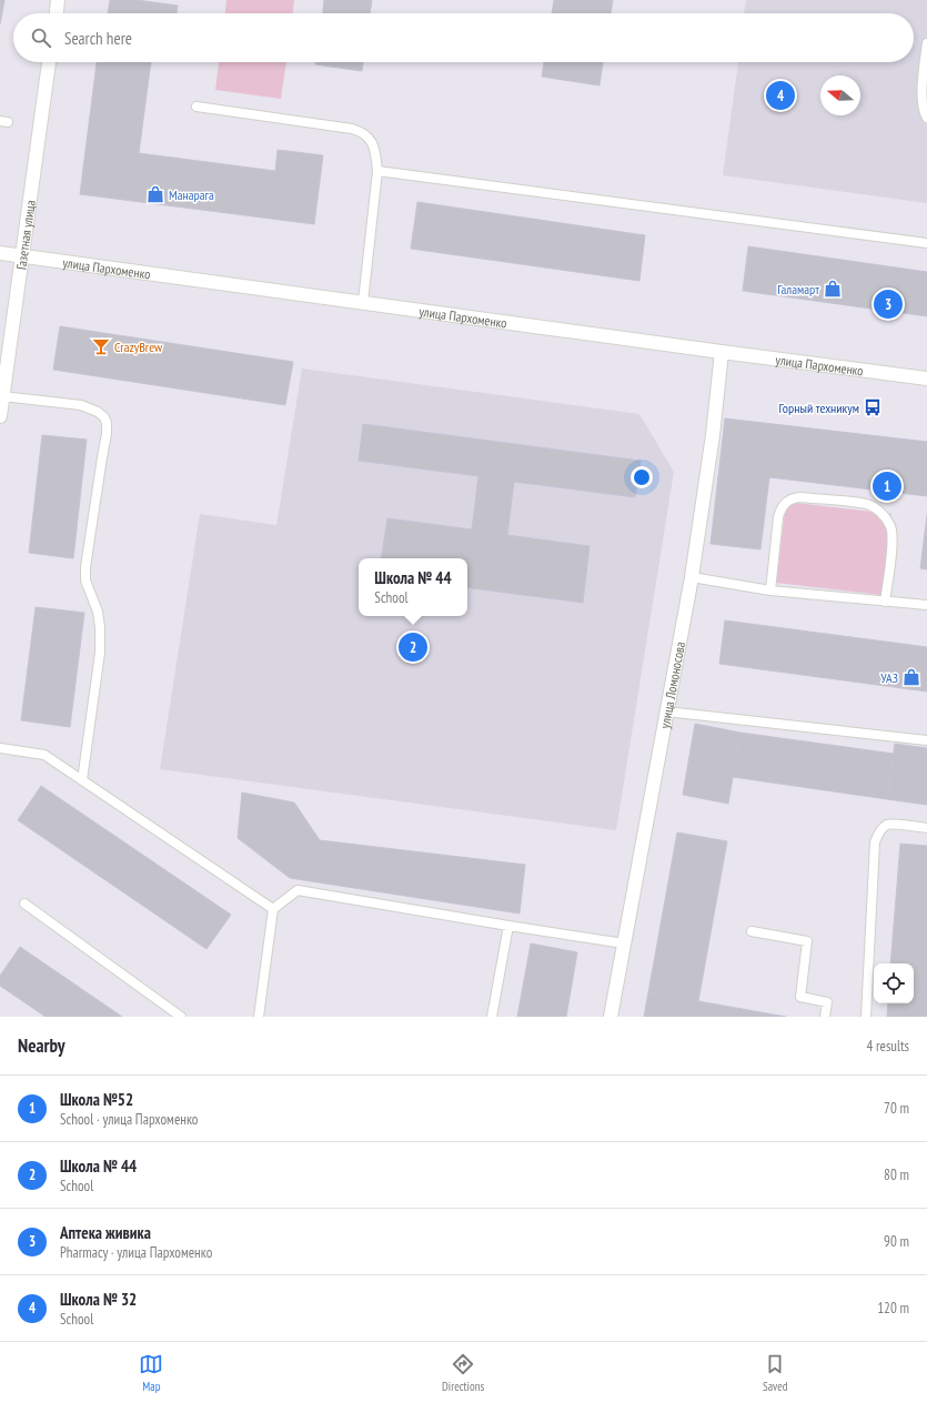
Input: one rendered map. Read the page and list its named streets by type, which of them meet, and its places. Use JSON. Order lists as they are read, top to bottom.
{
  "streets": {
    "main road": ["Газетная улица", "улица Пархоменко", "улица Ломоносова"]
  },
  "crossings": [
    ["Газетная улица", "улица Пархоменко"],
    ["улица Пархоменко", "улица Ломоносова"]
  ],
  "places": {
    "shop": ["Манарага", "Галамарт", "УАЗ"],
    "bar": ["CrazyBrew"],
    "bus stop": ["Горный техникум"]
  },
  "north": "left",
  "page": {
    "search": "Search here",
    "pins": [
      "4",
      "3",
      "1",
      "2"
    ],
    "popup": ["Школа № 44", "School"],
    "heading": ["Nearby", "4 results"],
    "list": [
      {
        "mark": "1",
        "name": "Школа №52",
        "note": "School · улица Пархоменко",
        "value": "70 m"
      },
      {
        "mark": "2",
        "name": "Школа № 44",
        "note": "School",
        "value": "80 m"
      },
      {
        "mark": "3",
        "name": "Аптека живика",
        "note": "Pharmacy · улица Пархоменко",
        "value": "90 m"
      },
      {
        "mark": "4",
        "name": "Школа № 32",
        "note": "School",
        "value": "120 m"
      }
    ],
    "nav": ["Map", "Directions", "Saved"]
  }
}
